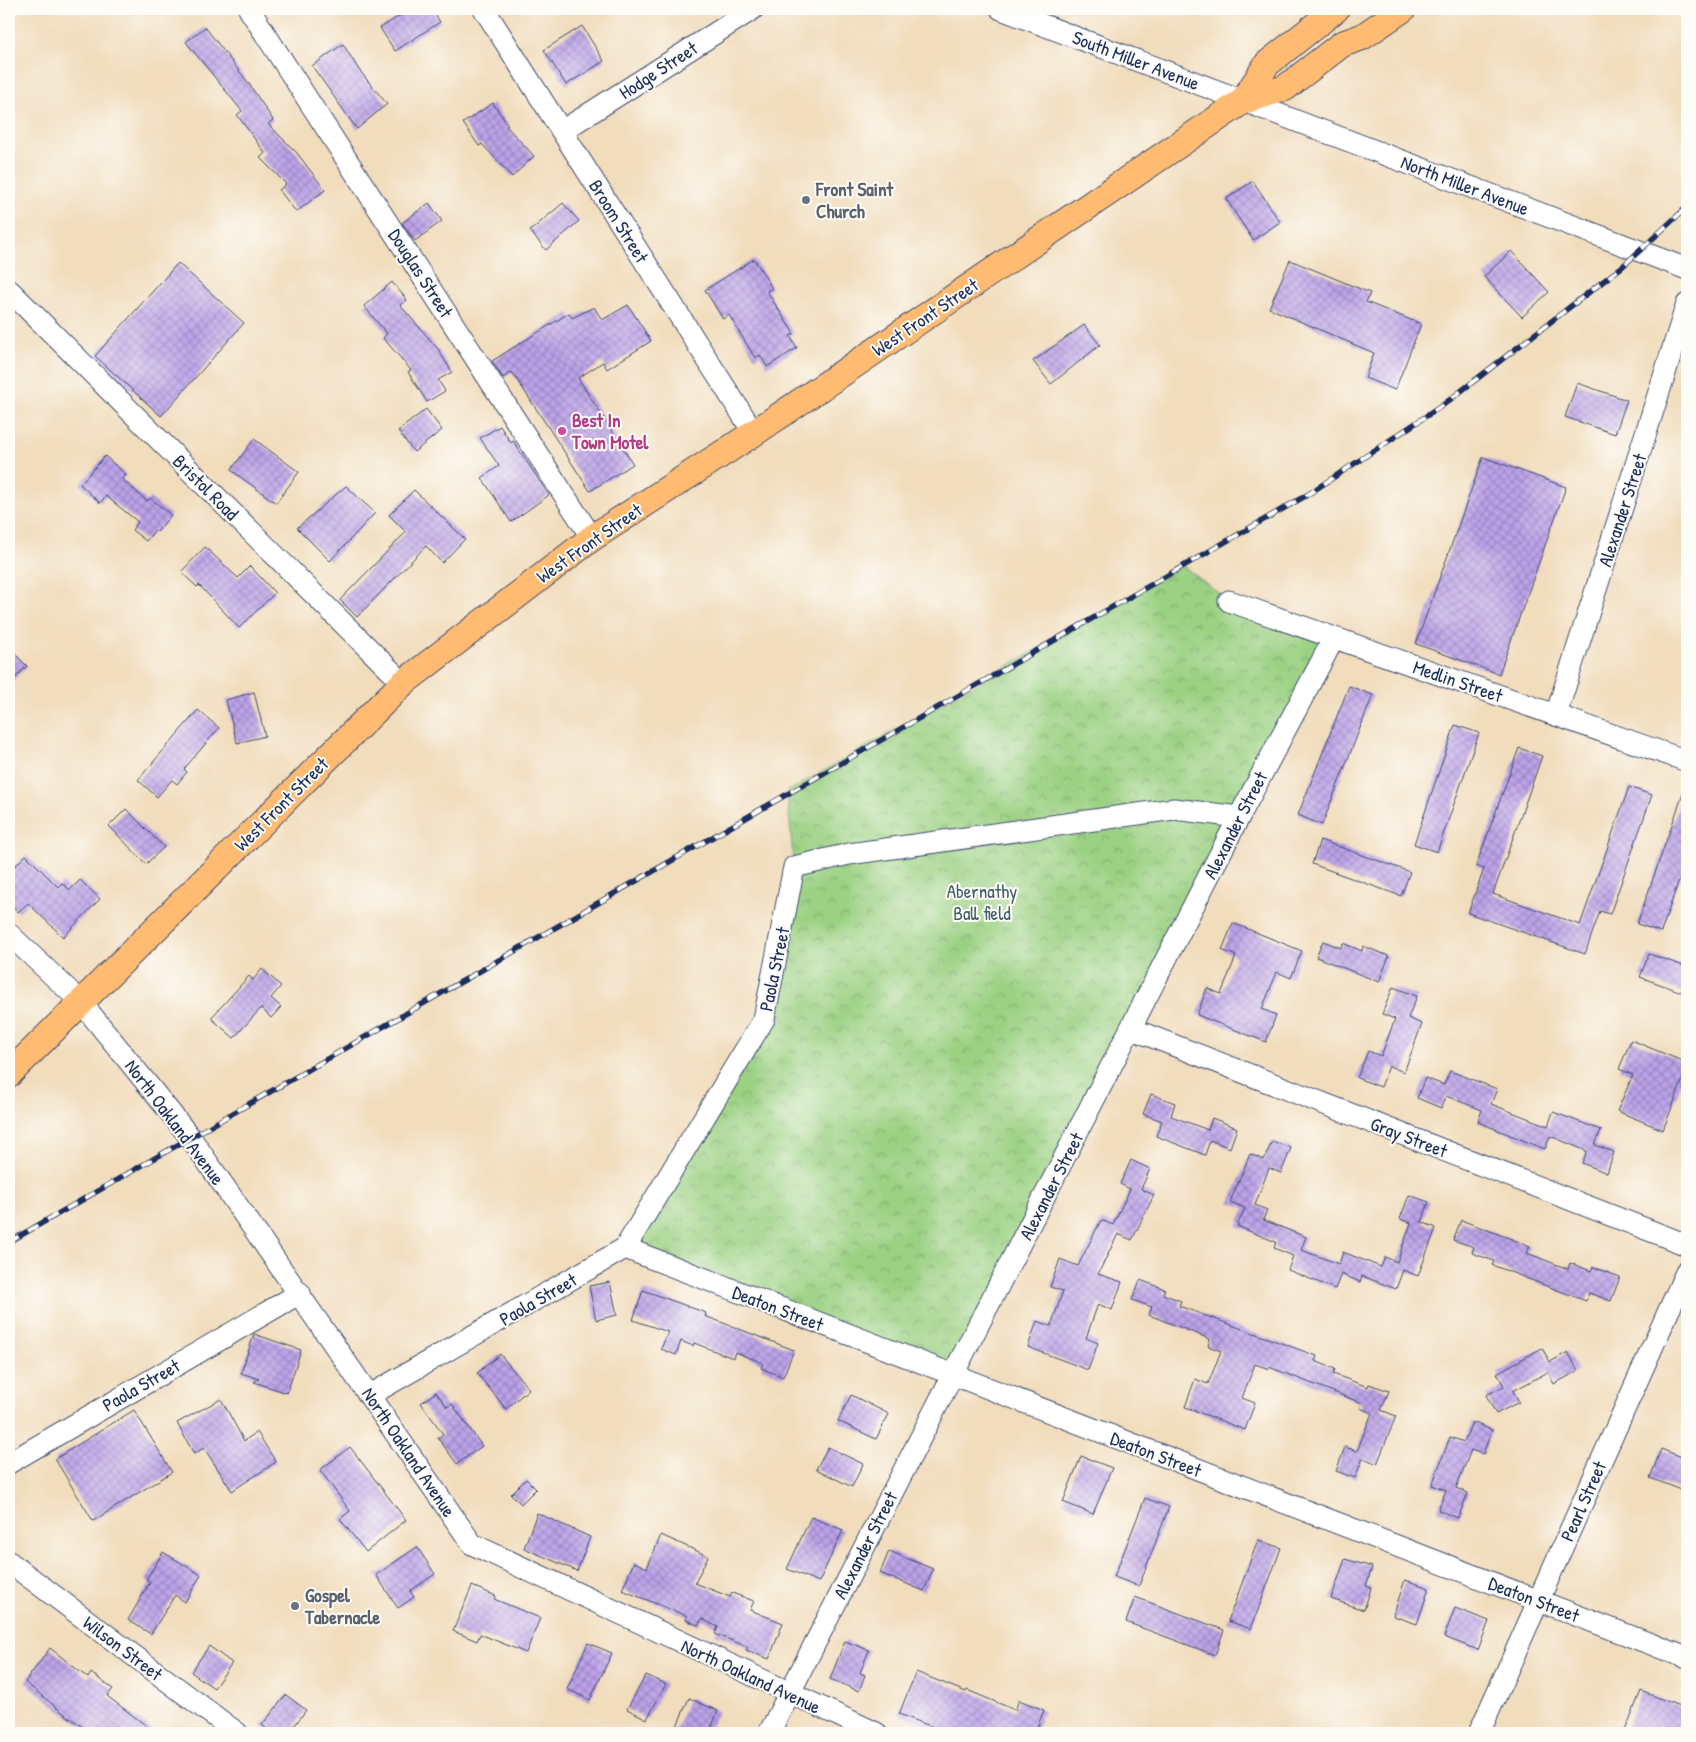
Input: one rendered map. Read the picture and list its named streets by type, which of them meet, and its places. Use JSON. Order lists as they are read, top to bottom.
{
  "streets": {
    "main road": ["West Front Street"],
    "street": [
      "South Miller Avenue",
      "Hodge Street",
      "North Miller Avenue",
      "Broom Street",
      "Douglas Street",
      "Bristol Road",
      "Alexander Street",
      "Medlin Street",
      "Paola Street",
      "North Oakland Avenue",
      "Gray Street",
      "Deaton Street",
      "Pearl Street",
      "Wilson Street"
    ]
  },
  "crossings": [
    ["South Miller Avenue", "North Miller Avenue"],
    ["South Miller Avenue", "West Front Street"],
    ["Hodge Street", "Broom Street"],
    ["North Miller Avenue", "West Front Street"],
    ["Broom Street", "West Front Street"],
    ["Douglas Street", "West Front Street"],
    ["West Front Street", "Bristol Road"],
    ["West Front Street", "North Oakland Avenue"],
    ["Alexander Street", "Medlin Street"],
    ["Alexander Street", "Paola Street"],
    ["Alexander Street", "North Oakland Avenue"],
    ["Alexander Street", "Gray Street"],
    ["Alexander Street", "Deaton Street"],
    ["Paola Street", "North Oakland Avenue"],
    ["Paola Street", "Deaton Street"],
    ["Deaton Street", "Pearl Street"]
  ],
  "parks": ["Abernathy Ball field"],
  "places": ["Front Saint Church", "Best In Town Motel", "Gospel Tabernacle"]
}
